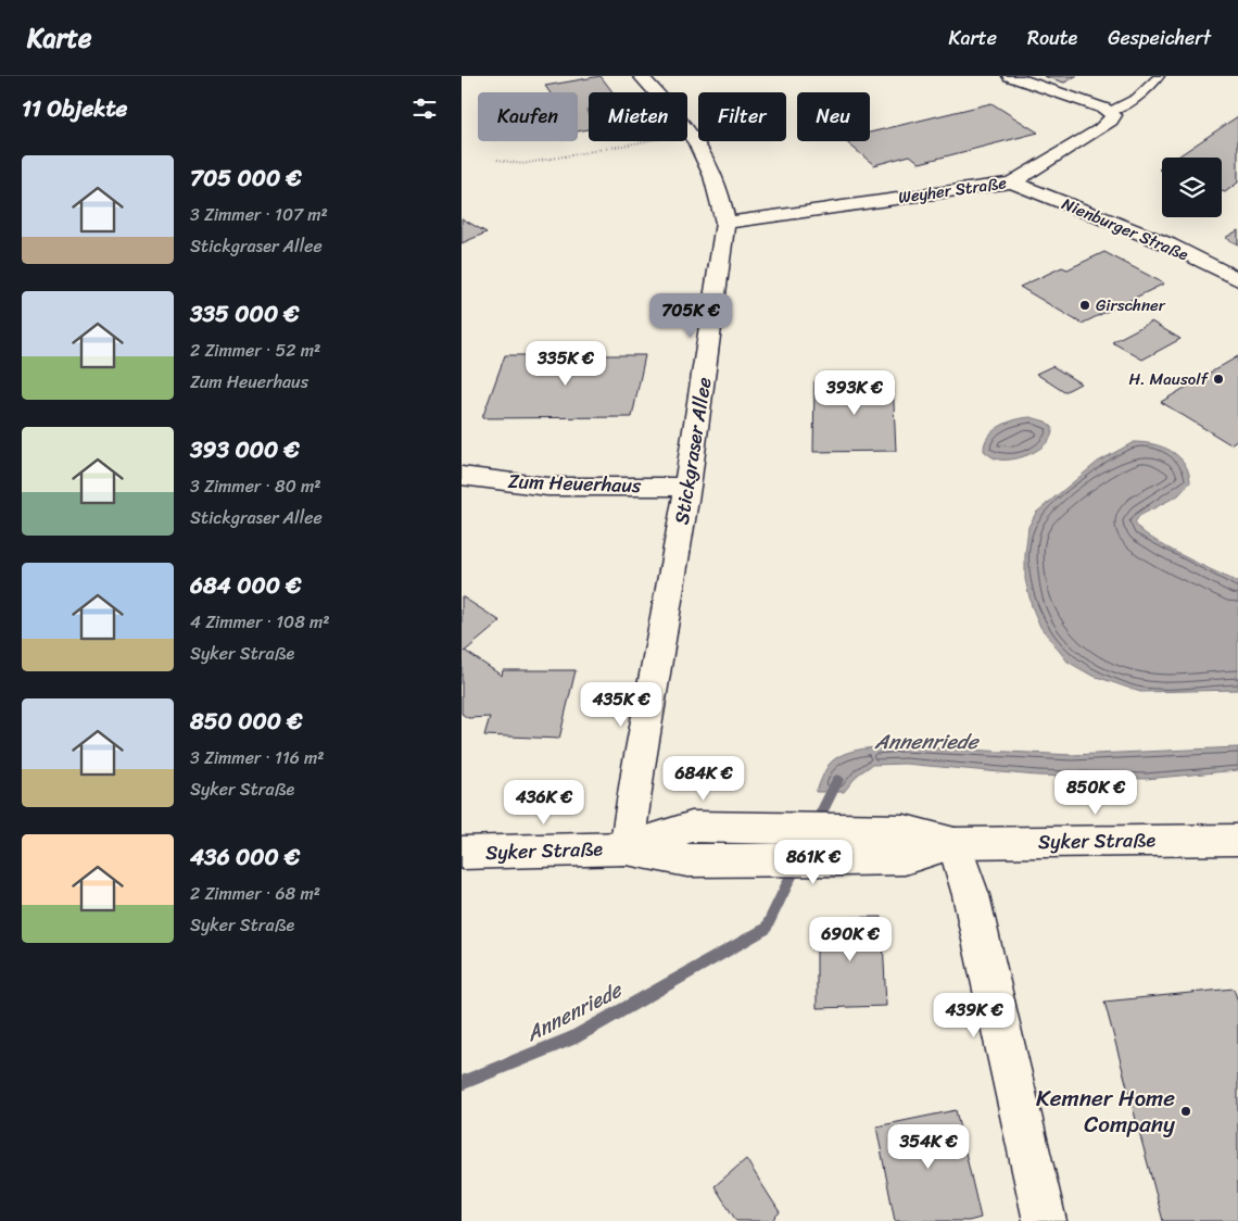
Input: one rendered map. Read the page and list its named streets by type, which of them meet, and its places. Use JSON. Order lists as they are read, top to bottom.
{
  "streets": {
    "street": [
      "Weyher Straße",
      "Nienburger Straße",
      "Stickgraser Allee",
      "Zum Heuerhaus",
      "Syker Straße"
    ]
  },
  "crossings": [
    ["Weyher Straße", "Nienburger Straße"],
    ["Weyher Straße", "Stickgraser Allee"],
    ["Stickgraser Allee", "Zum Heuerhaus"],
    ["Stickgraser Allee", "Syker Straße"]
  ],
  "water": ["Annenriede"],
  "places": ["Girschner", "H. Mausolf", "Kemner Home Company"],
  "page": {
    "header": "Karte",
    "nav": ["Karte", "Route", "Gespeichert"],
    "heading": "11 Objekte",
    "chip": [
      "Kaufen",
      "Mieten",
      "Filter",
      "Neu"
    ],
    "list": [
      {
        "name": "705 000 €",
        "note": "3 Zimmer · 107 m² · Stickgraser Allee"
      },
      {
        "name": "335 000 €",
        "note": "2 Zimmer · 52 m² · Zum Heuerhaus"
      },
      {
        "name": "393 000 €",
        "note": "3 Zimmer · 80 m² · Stickgraser Allee"
      },
      {
        "name": "684 000 €",
        "note": "4 Zimmer · 108 m² · Syker Straße"
      },
      {
        "name": "850 000 €",
        "note": "3 Zimmer · 116 m² · Syker Straße"
      },
      {
        "name": "436 000 €",
        "note": "2 Zimmer · 68 m² · Syker Straße"
      }
    ],
    "price": [
      "705K €",
      "335K €",
      "393K €",
      "435K €",
      "684K €",
      "850K €",
      "436K €",
      "861K €",
      "690K €",
      "439K €",
      "354K €"
    ]
  }
}
